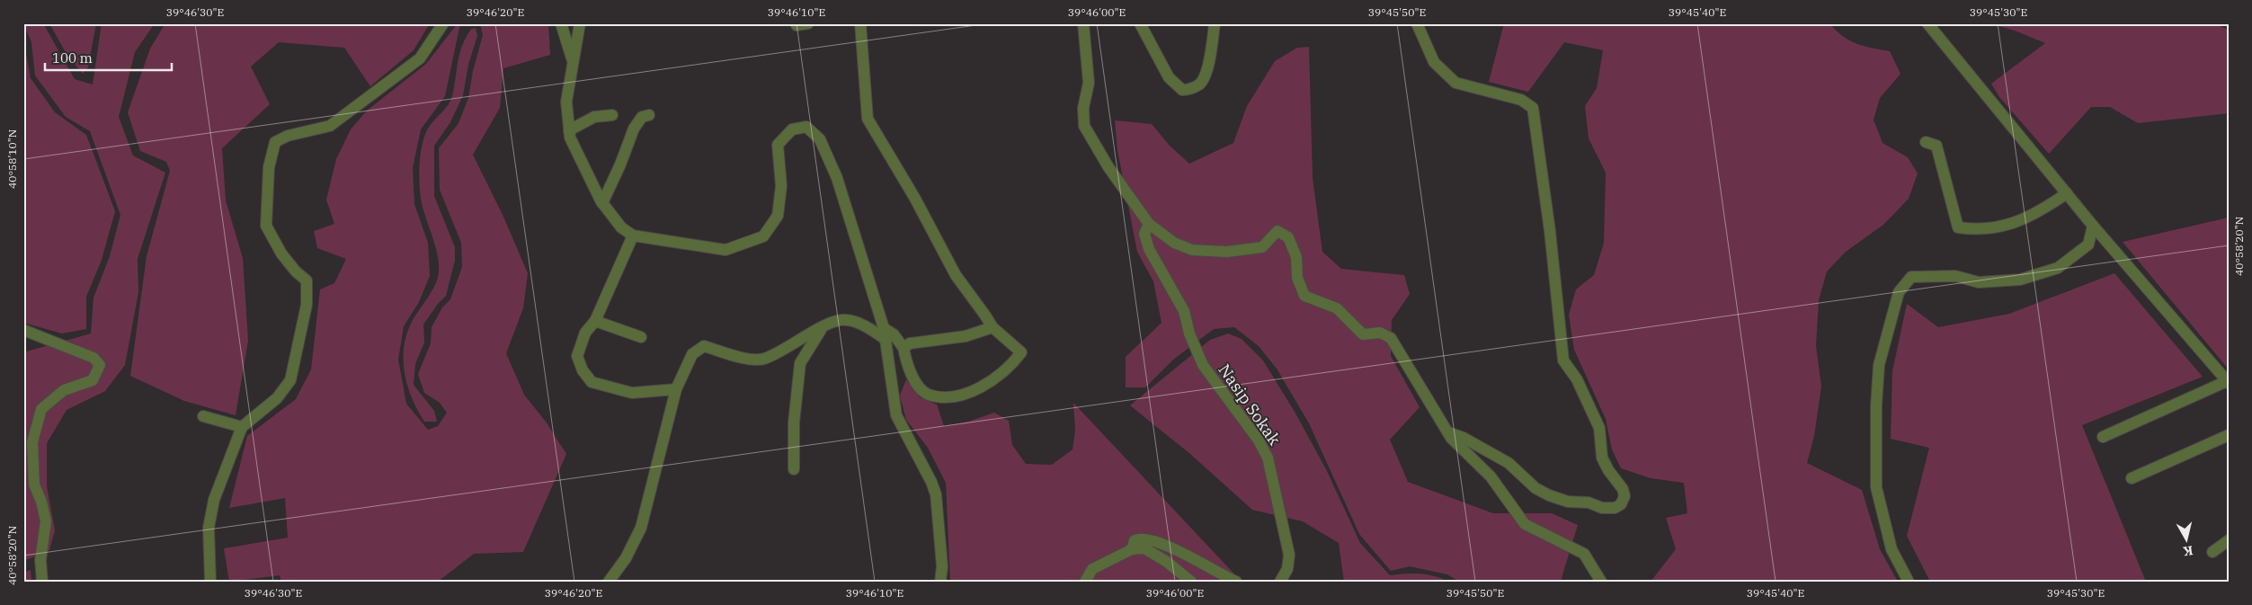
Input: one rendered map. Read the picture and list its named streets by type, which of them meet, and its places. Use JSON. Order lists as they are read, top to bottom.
{
  "streets": {
    "street": ["Nasip Sokak"]
  },
  "scale_bar": "100 m",
  "north": "bottom",
  "coordinates": [
    "39°46'30\"E",
    "39°46'20\"E",
    "39°46'10\"E",
    "39°46'00\"E",
    "39°45'50\"E",
    "39°45'40\"E",
    "39°45'30\"E",
    "40°58'10\"N",
    "40°58'20\"N"
  ]
}
